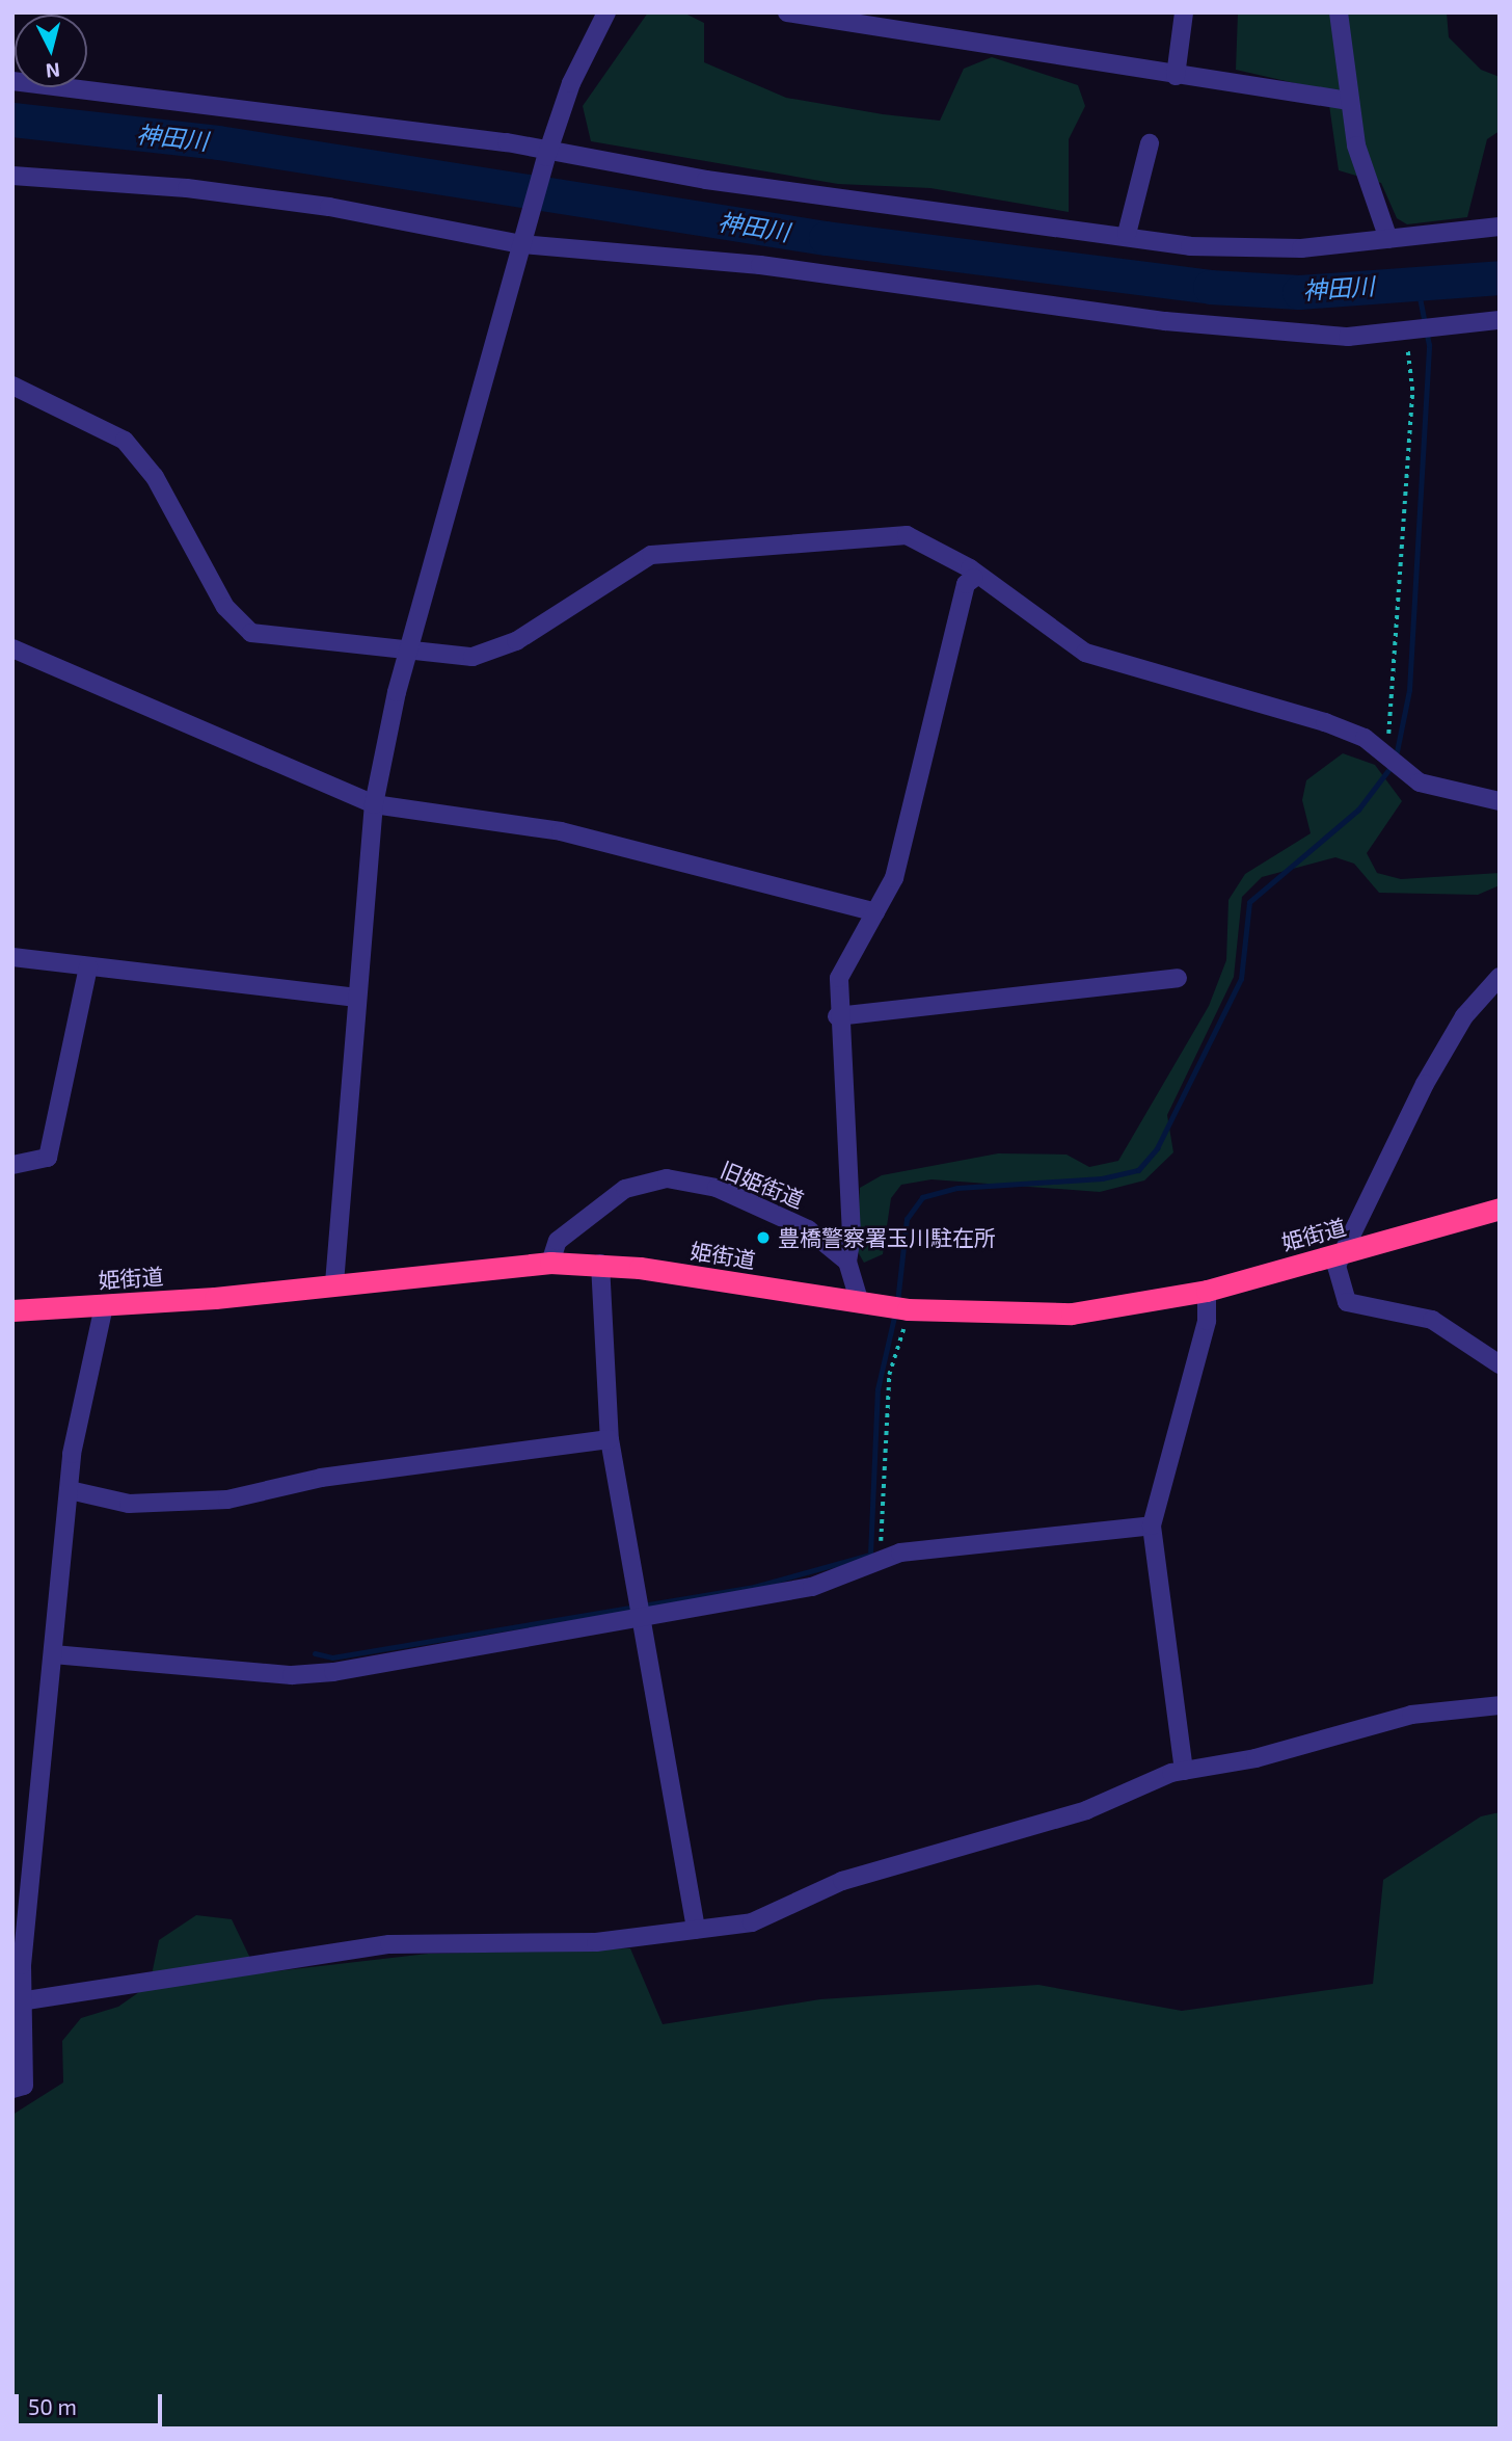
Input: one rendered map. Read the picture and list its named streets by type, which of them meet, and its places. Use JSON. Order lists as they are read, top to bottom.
{
  "streets": {
    "highway": ["姫街道"],
    "street": ["旧姫街道"]
  },
  "crossings": [
    ["旧姫街道", "姫街道"]
  ],
  "water": ["神田川"],
  "places": ["豊橋警察署玉川駐在所"],
  "scale_bar": "50 m",
  "north": "bottom"
}
